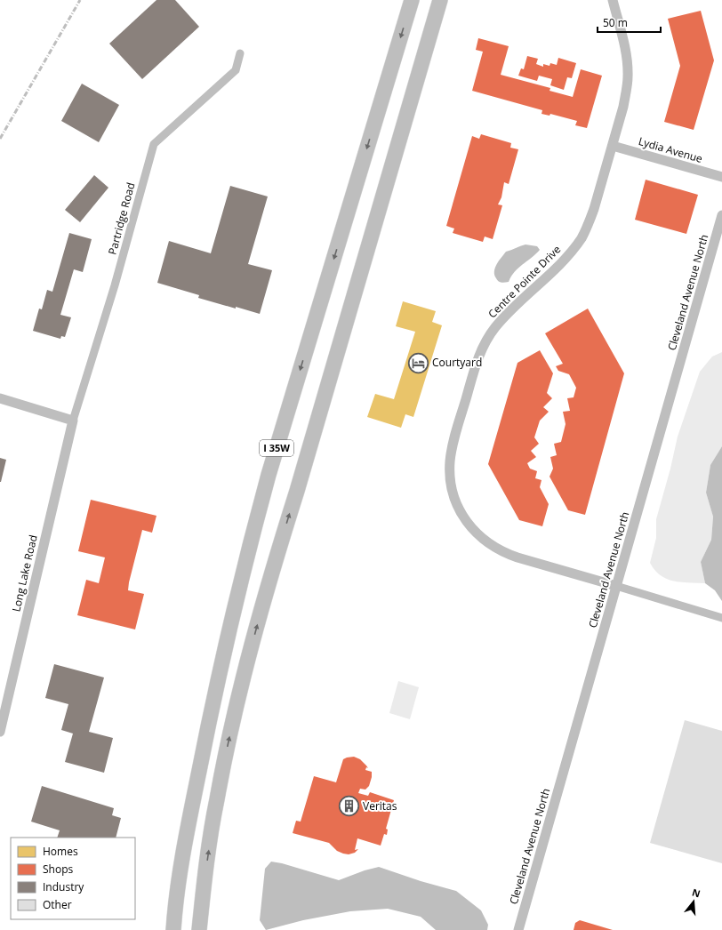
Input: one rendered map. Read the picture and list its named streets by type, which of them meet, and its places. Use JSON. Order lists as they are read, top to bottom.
{
  "streets": {
    "highway": ["I 35W"],
    "street": [
      "Lydia Avenue",
      "Partridge Road",
      "Centre Pointe Drive",
      "Cleveland Avenue North",
      "Long Lake Road"
    ]
  },
  "crossings": [
    ["Lydia Avenue", "Centre Pointe Drive"],
    ["Partridge Road", "Long Lake Road"],
    ["Centre Pointe Drive", "Cleveland Avenue North"]
  ],
  "places": {
    "hotel": ["Courtyard"],
    "building": ["Veritas"]
  },
  "legend": [
    "Homes",
    "Shops",
    "Industry",
    "Other"
  ],
  "scale_bar": "50 m",
  "north": "top"
}
